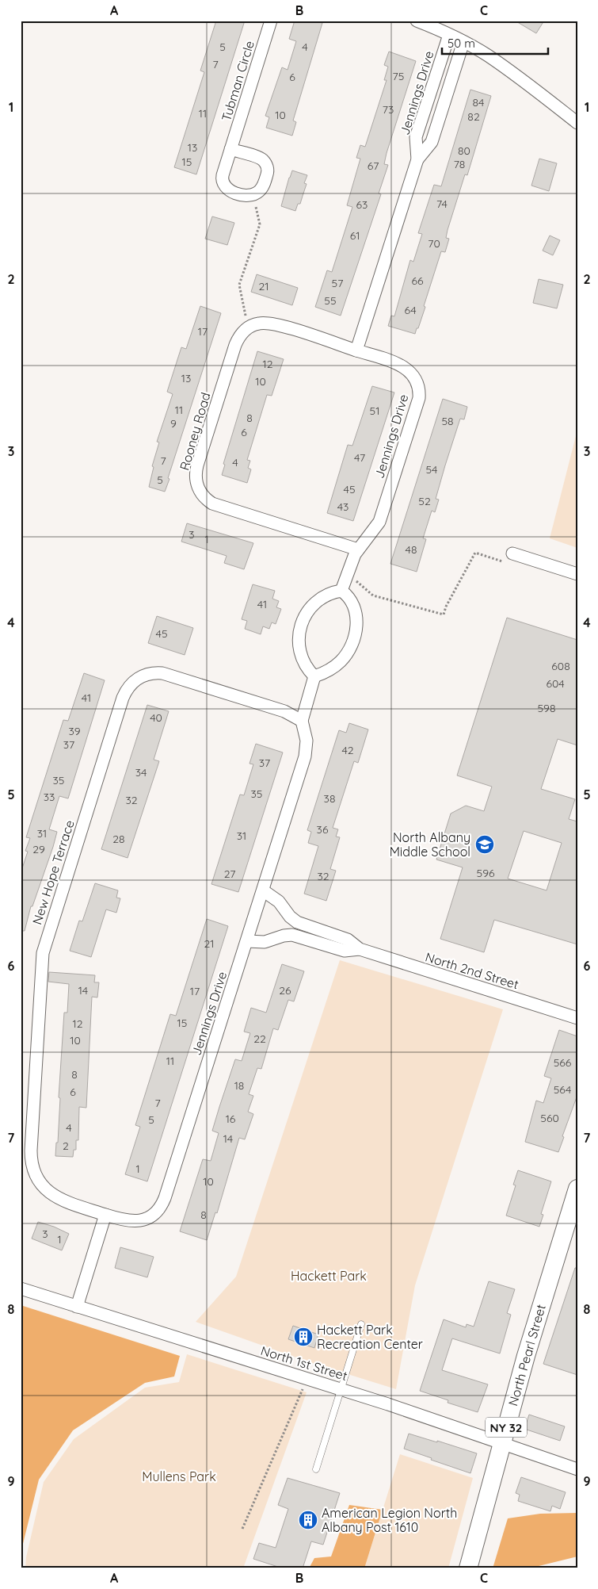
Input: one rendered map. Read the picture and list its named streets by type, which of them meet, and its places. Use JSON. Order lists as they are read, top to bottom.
{
  "streets": {
    "main road": ["North Pearl Street", "NY 32"],
    "street": [
      "Tubman Circle",
      "Jennings Drive",
      "Rooney Road",
      "New Hope Terrace",
      "North 2nd Street",
      "North 1st Street"
    ]
  },
  "crossings": [
    ["Jennings Drive", "Rooney Road"],
    ["Jennings Drive", "New Hope Terrace"],
    ["Jennings Drive", "North 2nd Street"],
    ["North Pearl Street", "North 1st Street"]
  ],
  "parks": ["Hackett Park", "Mullens Park"],
  "places": {
    "school or university": ["North Albany Middle School"],
    "building": ["Hackett Park Recreation Center", "American Legion North Albany Post 1610"]
  },
  "house_numbers": [
    "5",
    "4",
    "7",
    "75",
    "6",
    "84",
    "73",
    "11",
    "10",
    "82",
    "13",
    "80",
    "15",
    "78",
    "67",
    "74",
    "63",
    "61",
    "70",
    "66",
    "57",
    "21",
    "55",
    "64",
    "17",
    "12",
    "13",
    "10",
    "11",
    "51",
    "8",
    "58",
    "9",
    "6",
    "47",
    "7",
    "4",
    "54",
    "5",
    "45",
    "52",
    "43",
    "3",
    "1",
    "48",
    "41",
    "45",
    "608",
    "604",
    "41",
    "598",
    "40",
    "39",
    "37",
    "42",
    "37",
    "34",
    "35",
    "35",
    "33",
    "38",
    "32",
    "36",
    "31",
    "31",
    "28",
    "29",
    "596",
    "27",
    "32",
    "21",
    "14",
    "26",
    "17",
    "15",
    "12",
    "22",
    "10",
    "11",
    "566",
    "8",
    "18",
    "564",
    "6",
    "7",
    "560",
    "16",
    "5",
    "4",
    "14",
    "2",
    "1",
    "10",
    "8",
    "3",
    "1"
  ],
  "scale_bar": "50 m",
  "grid": {
    "columns": ["A", "B", "C"],
    "rows": [
      "1",
      "2",
      "3",
      "4",
      "5",
      "6",
      "7",
      "8",
      "9"
    ]
  }
}
